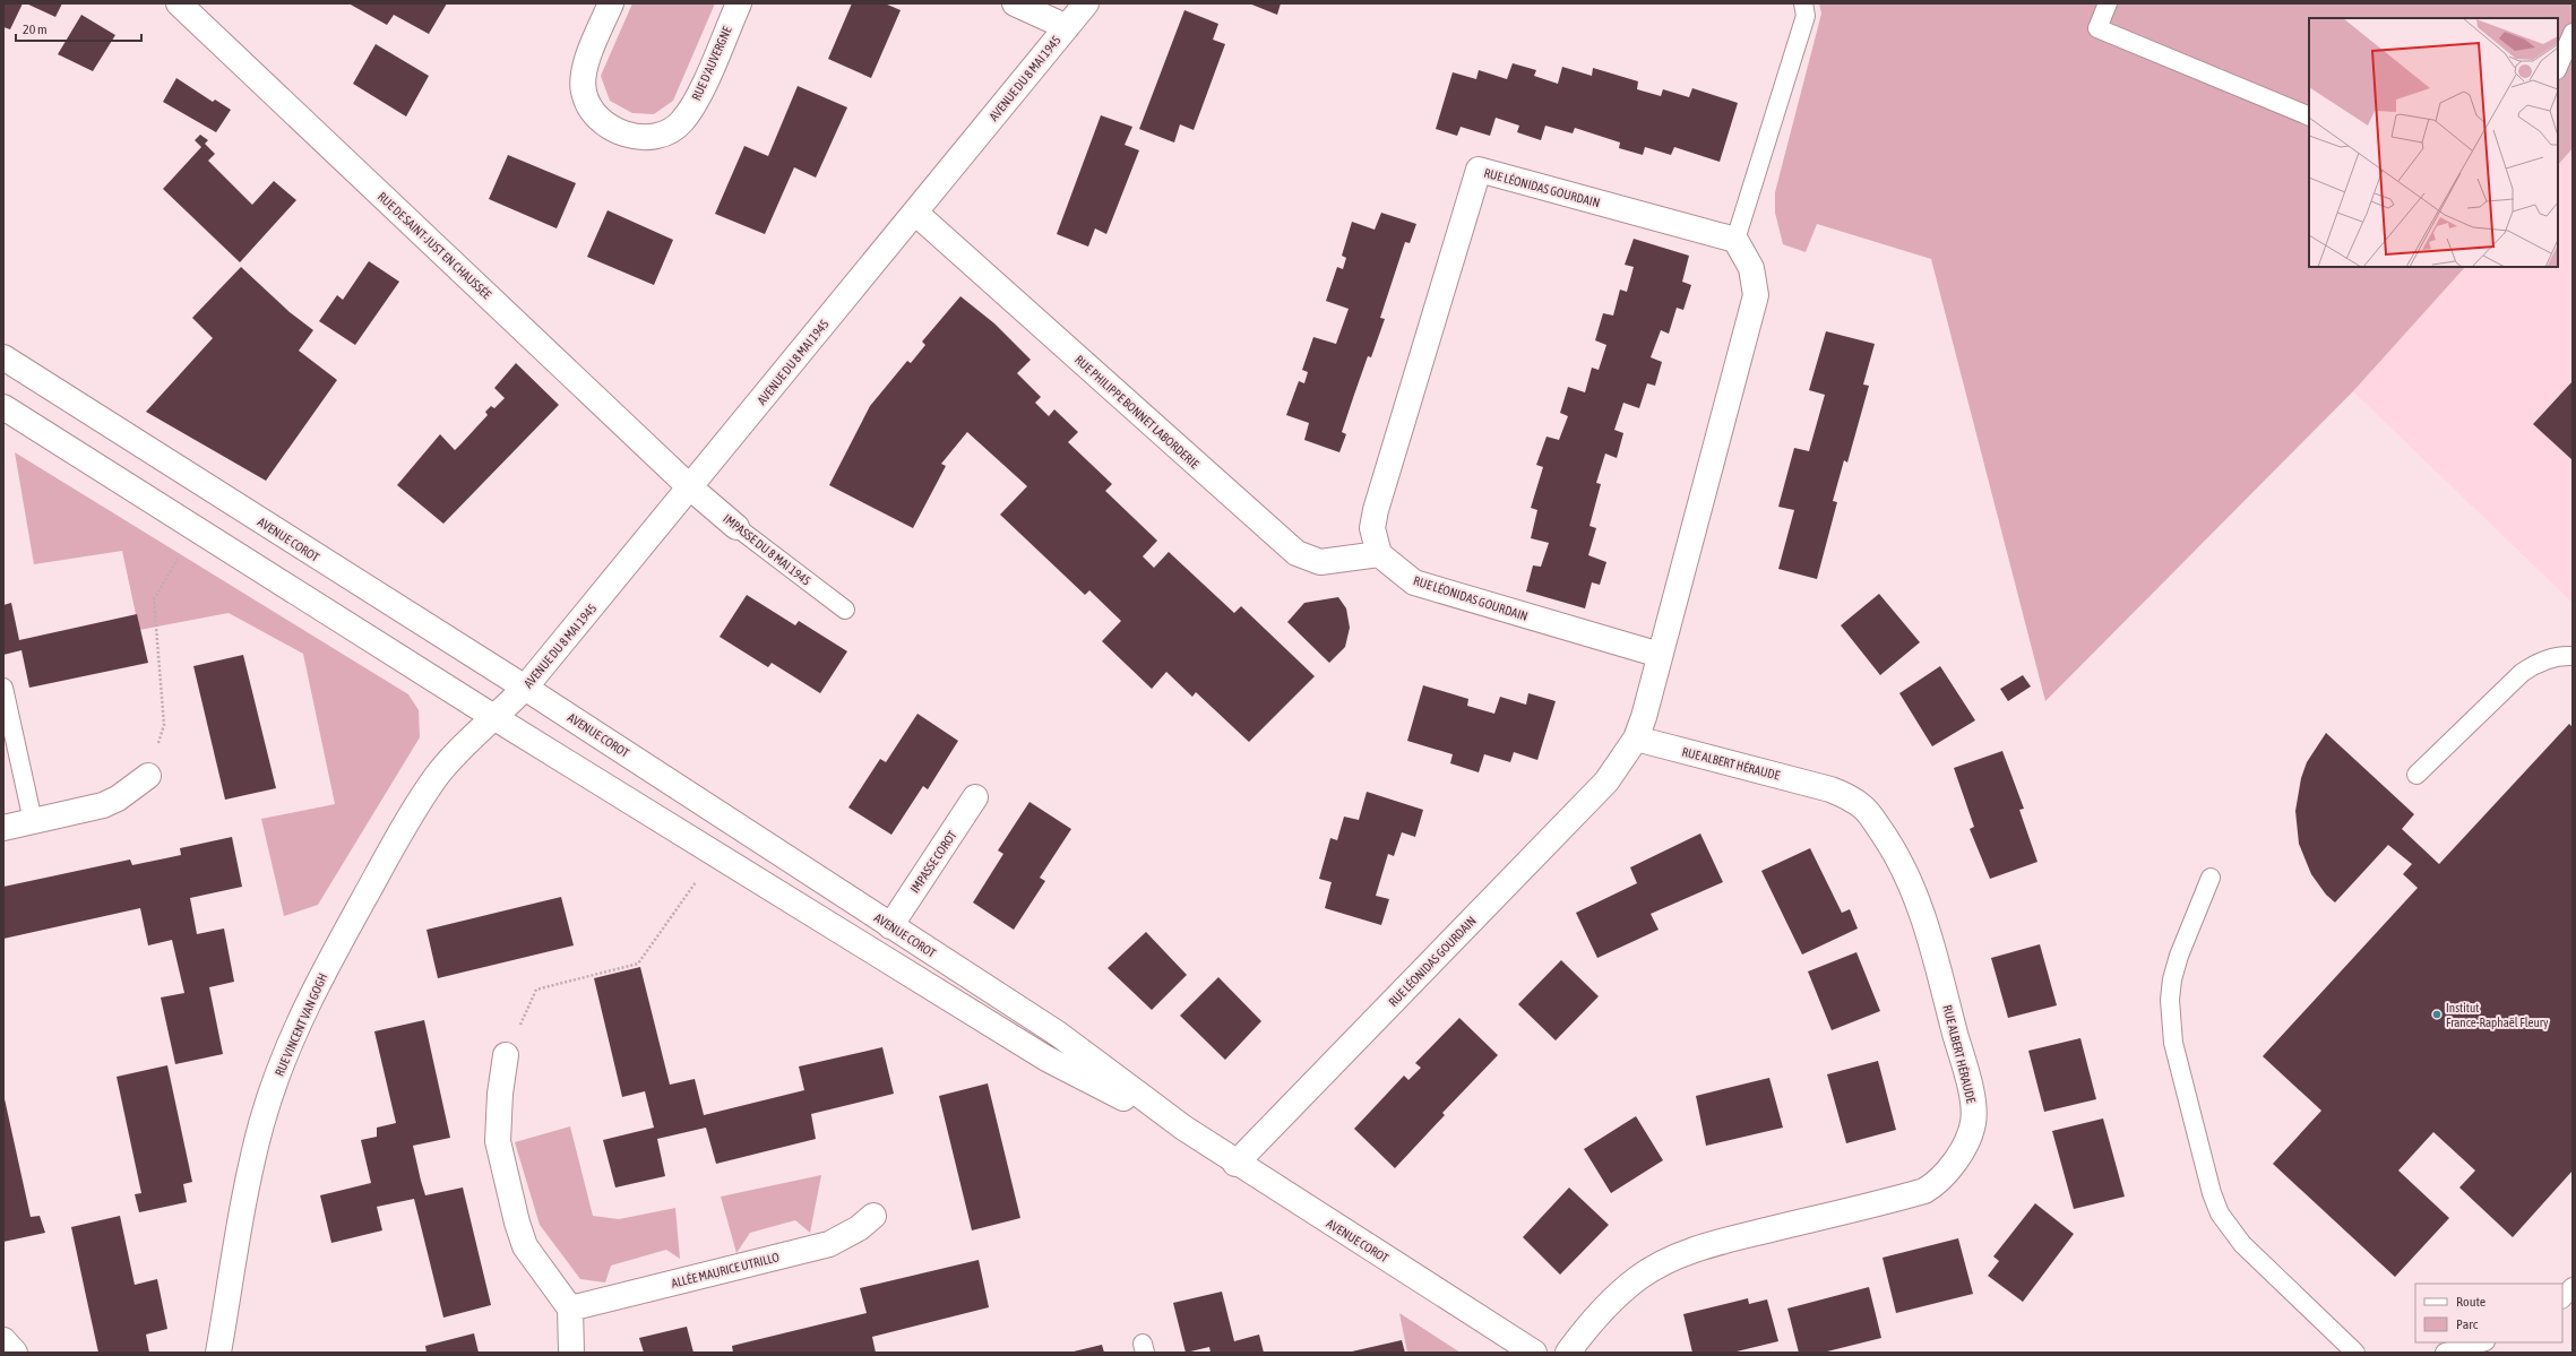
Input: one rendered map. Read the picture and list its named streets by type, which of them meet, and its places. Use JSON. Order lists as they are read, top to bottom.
{
  "streets": {
    "street": [
      "RUE D'AUVERGNE",
      "AVENUE DU 8 MAI 1945",
      "RUE LÉONIDAS GOURDAIN",
      "RUE DE SAINT-JUST EN CHAUSSÉE",
      "RUE PHILIPPE BONNET LABORDERIE",
      "AVENUE COROT",
      "IMPASSE DU 8 MAI 1945",
      "RUE ALBERT HÉRAUDE",
      "IMPASSE COROT",
      "RUE VINCENT VAN GOGH",
      "ALLÉE MAURICE UTRILLO"
    ]
  },
  "crossings": [
    ["AVENUE DU 8 MAI 1945", "RUE DE SAINT-JUST EN CHAUSSÉE"],
    ["AVENUE DU 8 MAI 1945", "RUE PHILIPPE BONNET LABORDERIE"],
    ["AVENUE DU 8 MAI 1945", "AVENUE COROT"],
    ["AVENUE DU 8 MAI 1945", "IMPASSE DU 8 MAI 1945"],
    ["AVENUE DU 8 MAI 1945", "RUE VINCENT VAN GOGH"],
    ["RUE LÉONIDAS GOURDAIN", "RUE PHILIPPE BONNET LABORDERIE"],
    ["RUE LÉONIDAS GOURDAIN", "AVENUE COROT"],
    ["RUE LÉONIDAS GOURDAIN", "RUE ALBERT HÉRAUDE"],
    ["RUE DE SAINT-JUST EN CHAUSSÉE", "IMPASSE DU 8 MAI 1945"],
    ["AVENUE COROT", "IMPASSE COROT"],
    ["AVENUE COROT", "RUE VINCENT VAN GOGH"]
  ],
  "places": ["Institut France-Raphaël Fleury"],
  "legend": ["Route", "Parc"],
  "scale_bar": "20 m"
}
